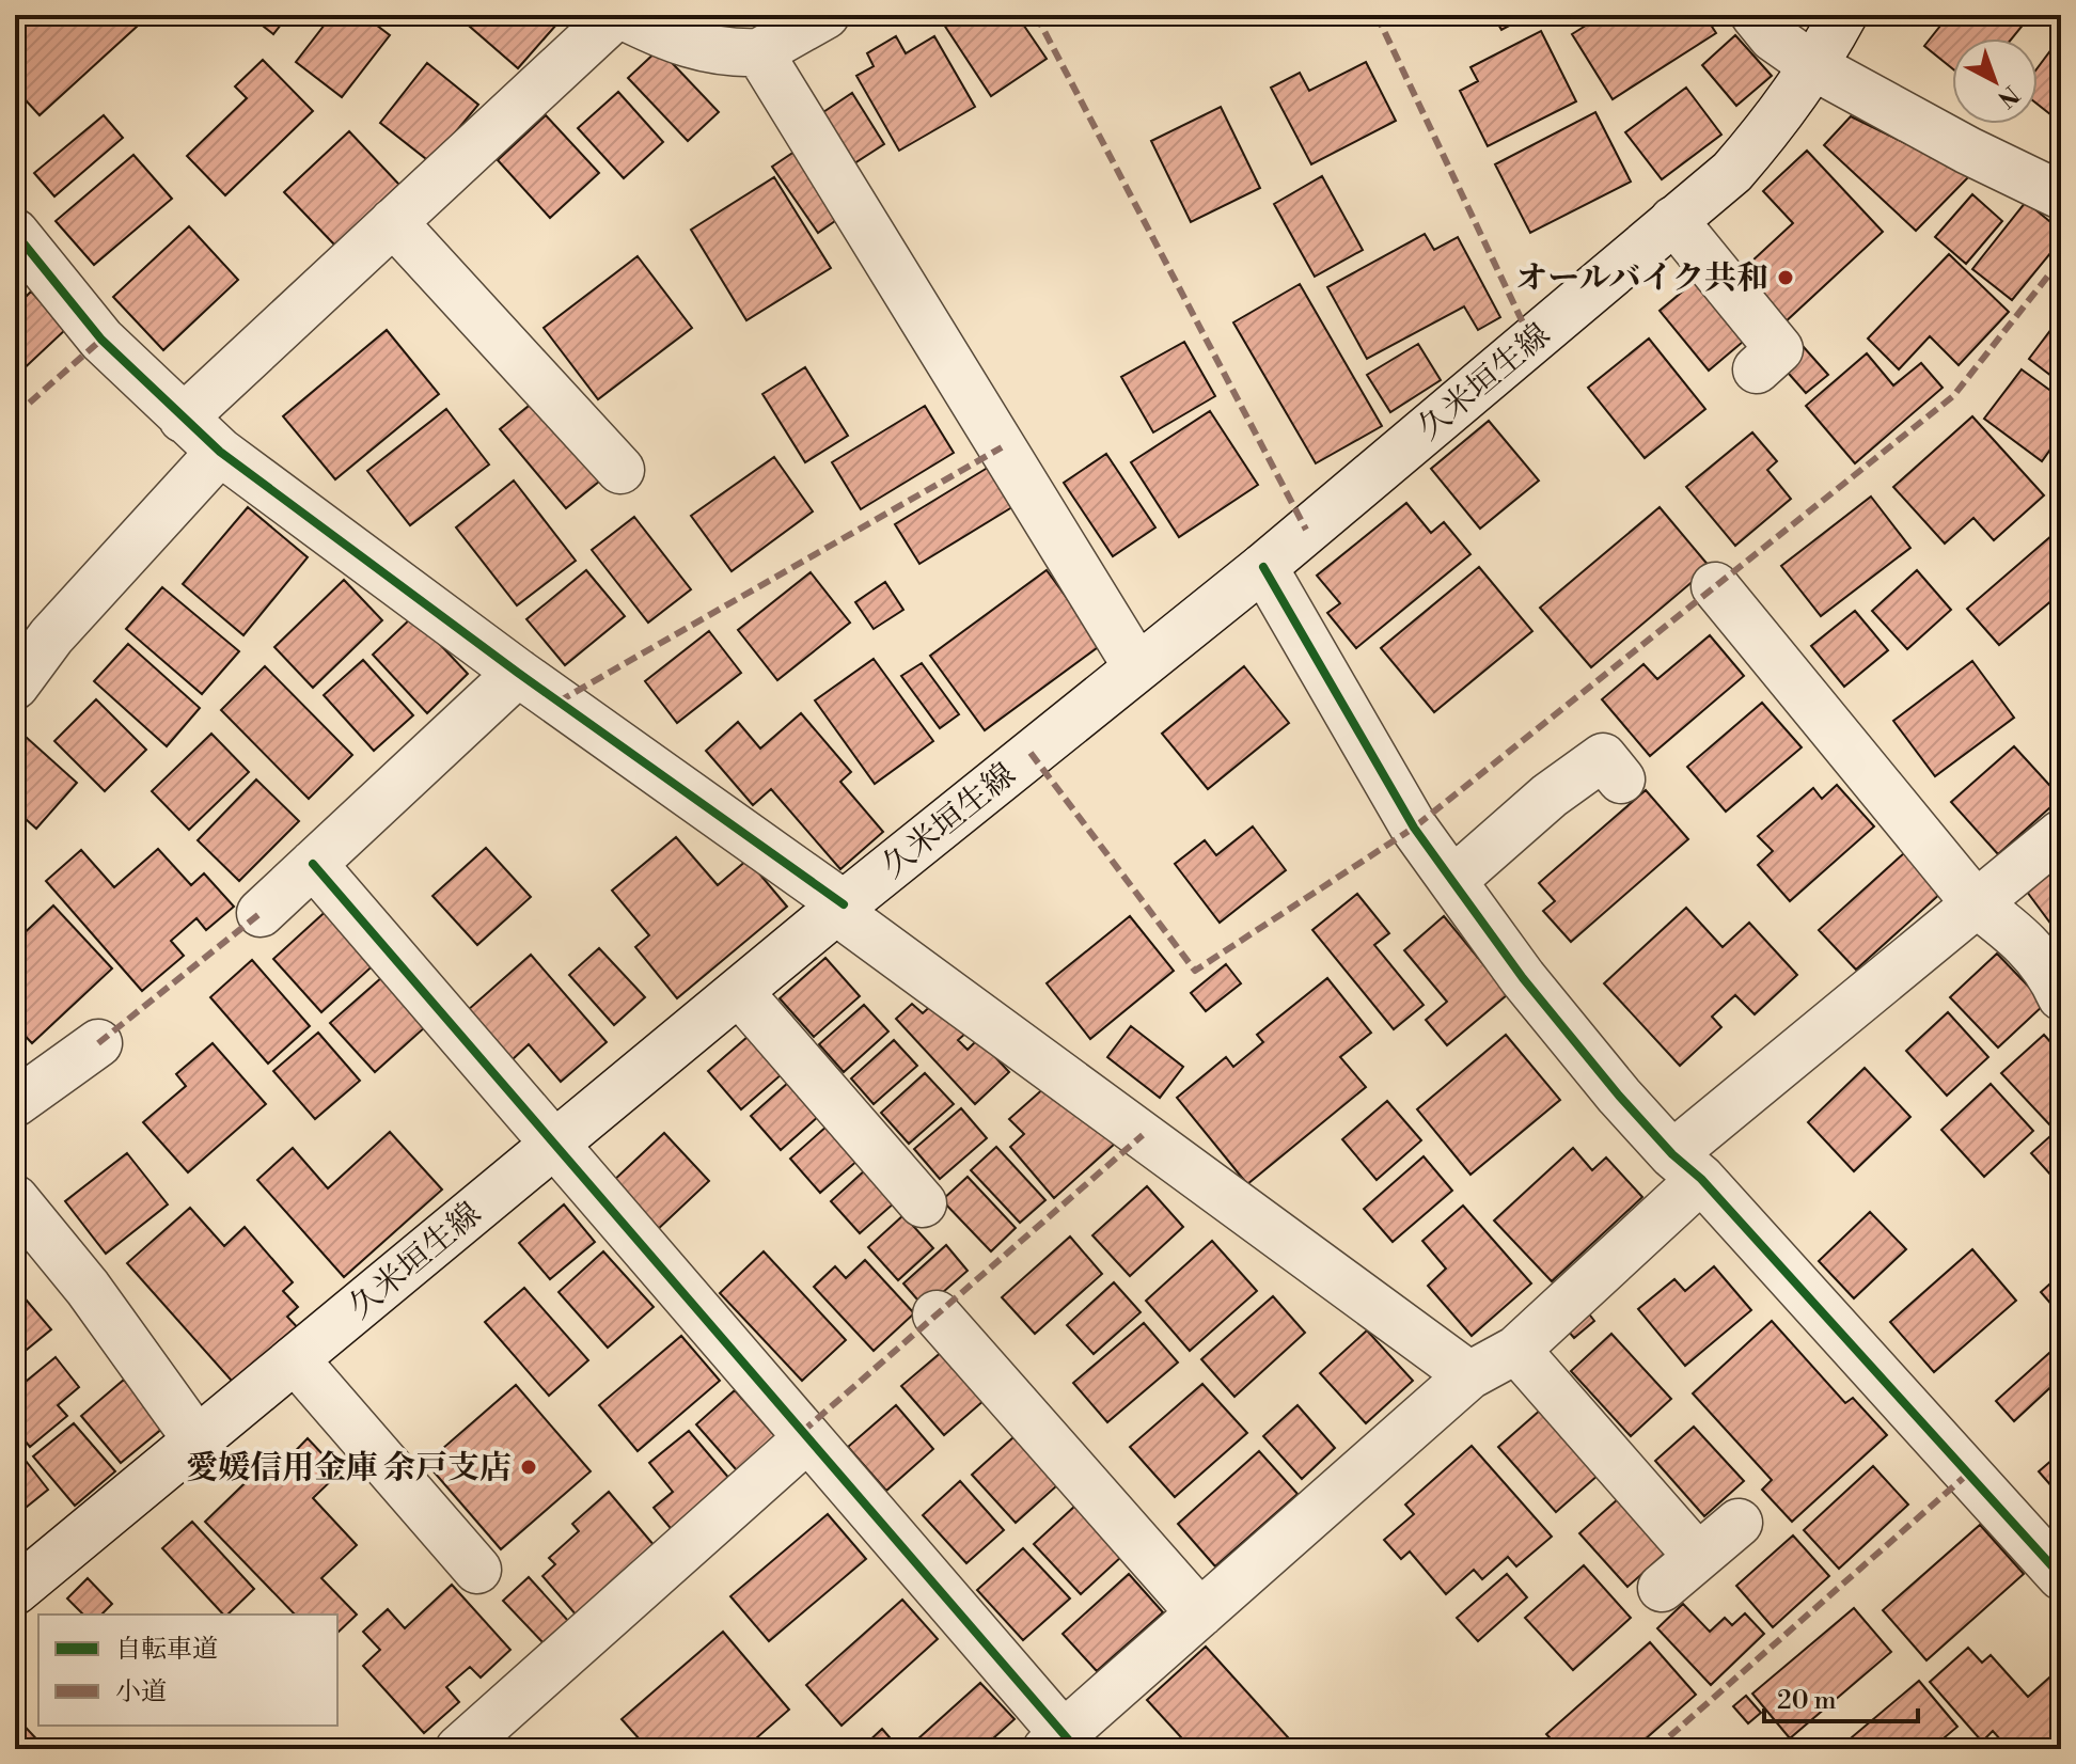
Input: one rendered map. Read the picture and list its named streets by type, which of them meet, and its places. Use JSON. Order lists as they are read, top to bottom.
{
  "streets": {
    "street": ["久米垣生線"]
  },
  "places": ["オールバイク共和", "愛媛信用金庫 余戸支店"],
  "legend": ["自転車道", "小道"],
  "scale_bar": "20 m",
  "north": "bottom right"
}
